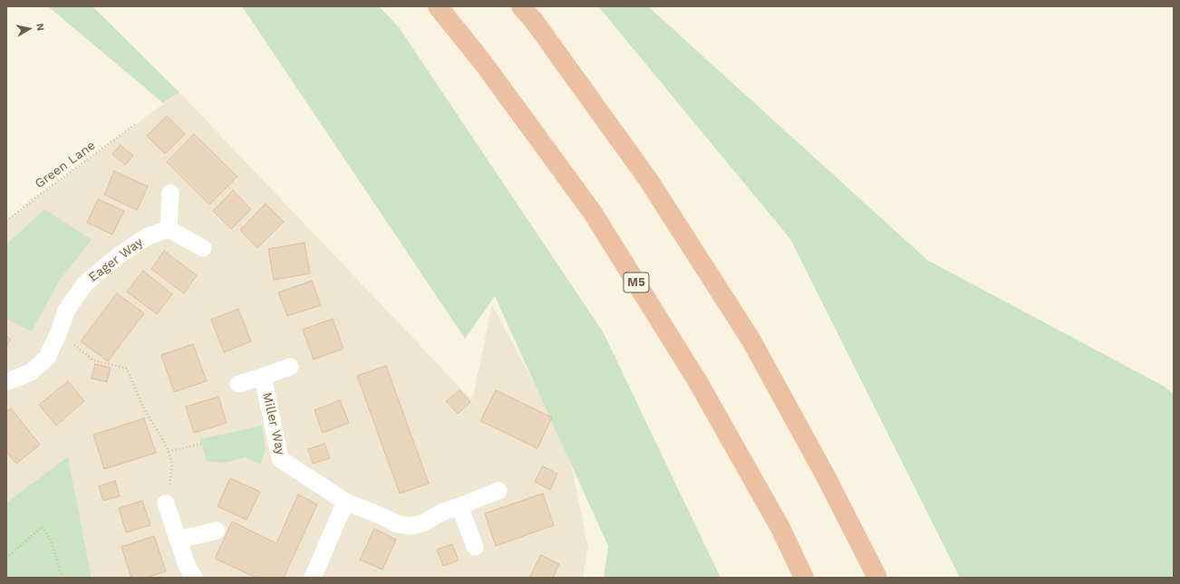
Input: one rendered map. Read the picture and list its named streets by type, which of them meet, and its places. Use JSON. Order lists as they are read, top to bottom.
{
  "streets": {
    "highway": ["M5"],
    "street": ["Eager Way", "Miller Way"],
    "path": ["Green Lane"]
  },
  "north": "right"
}
